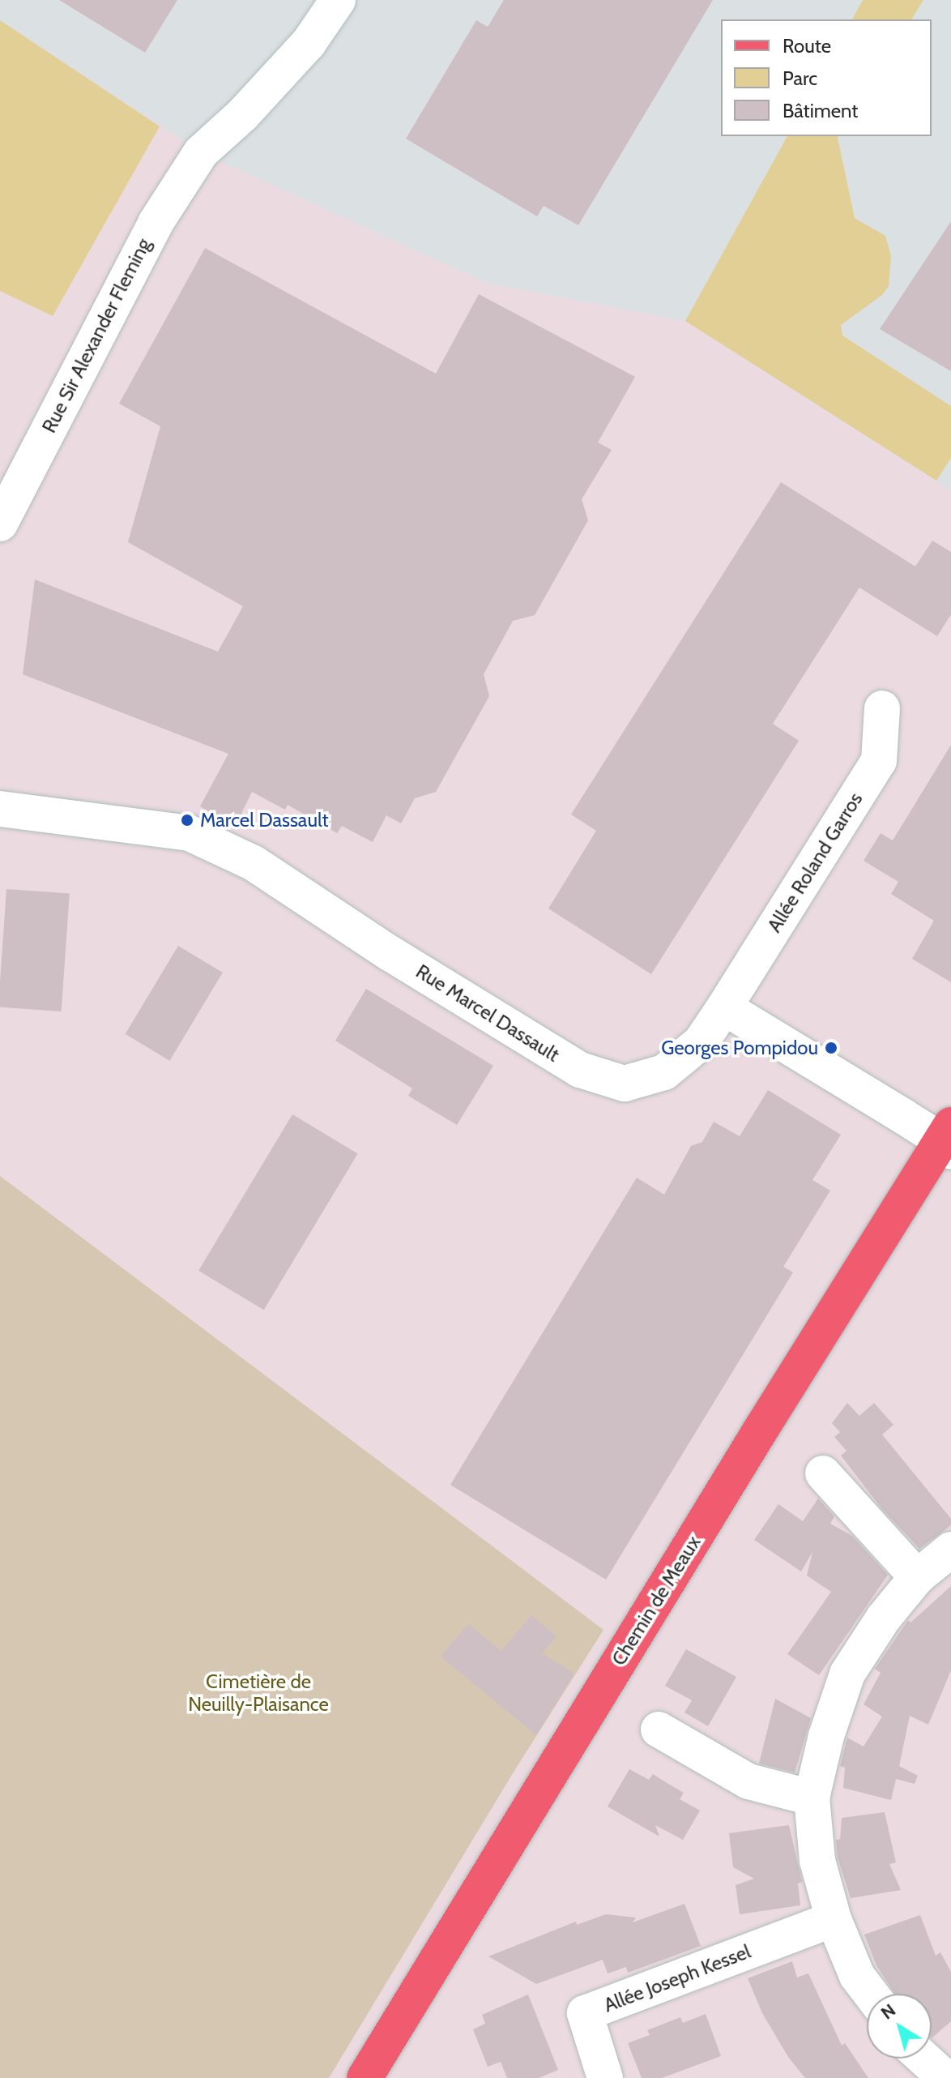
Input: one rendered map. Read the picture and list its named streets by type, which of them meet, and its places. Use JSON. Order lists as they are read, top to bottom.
{
  "streets": {
    "main road": ["Chemin de Meaux"],
    "street": [
      "Rue Sir Alexander Fleming",
      "Allée Roland Garros",
      "Rue Marcel Dassault",
      "Allée Joseph Kessel"
    ]
  },
  "crossings": [
    ["Allée Roland Garros", "Rue Marcel Dassault"]
  ],
  "parks": ["Cimetière de Neuilly-Plaisance"],
  "places": ["Marcel Dassault", "Georges Pompidou"],
  "legend": ["Route", "Parc", "Bâtiment"],
  "north": "top left"
}
